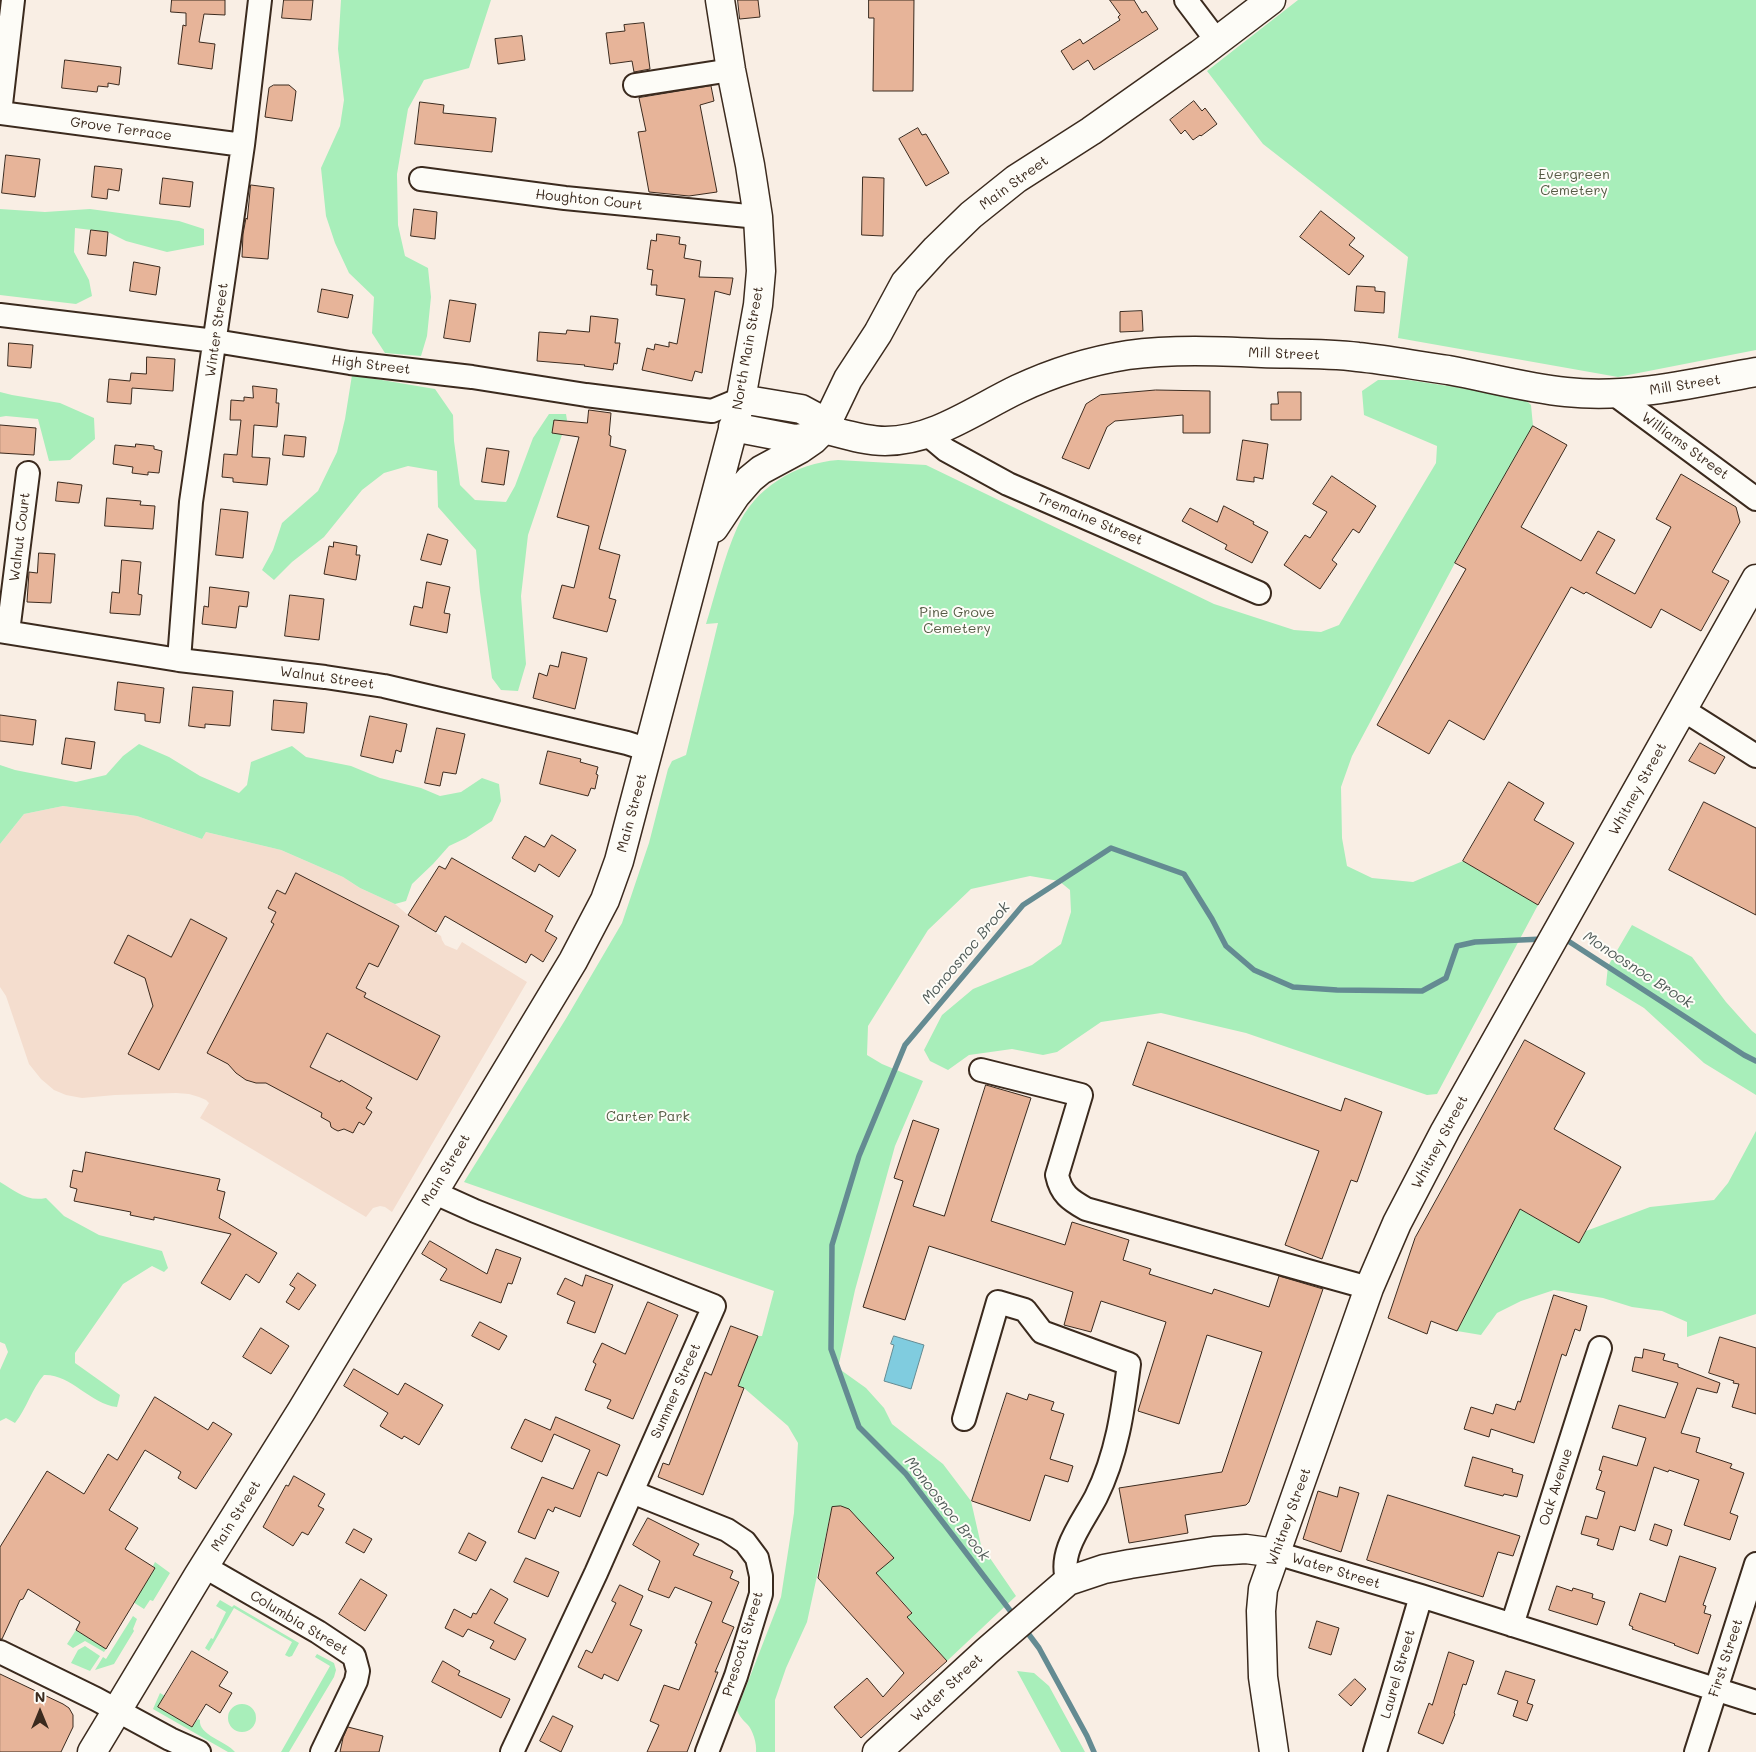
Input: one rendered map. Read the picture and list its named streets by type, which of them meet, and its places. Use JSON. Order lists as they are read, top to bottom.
{
  "streets": {
    "main road": [
      "Main Street",
      "North Main Street",
      "Mill Street",
      "Whitney Street",
      "Water Street"
    ],
    "street": [
      "Grove Terrace",
      "Houghton Court",
      "Winter Street",
      "High Street",
      "Williams Street",
      "Tremaine Street",
      "Walnut Court",
      "Walnut Street",
      "Summer Street",
      "Oak Avenue",
      "Columbia Street",
      "Prescott Street",
      "First Street",
      "Laurel Street"
    ]
  },
  "crossings": [
    ["Grove Terrace", "Winter Street"],
    ["Main Street", "North Main Street"],
    ["Main Street", "Mill Street"],
    ["Main Street", "Walnut Street"],
    ["Main Street", "Summer Street"],
    ["Main Street", "Columbia Street"],
    ["Houghton Court", "North Main Street"],
    ["Winter Street", "High Street"],
    ["Winter Street", "Walnut Street"],
    ["North Main Street", "High Street"],
    ["Mill Street", "Williams Street"],
    ["Mill Street", "Tremaine Street"],
    ["Walnut Court", "Walnut Street"],
    ["Whitney Street", "Water Street"],
    ["Summer Street", "Prescott Street"],
    ["Oak Avenue", "Water Street"],
    ["Water Street", "First Street"],
    ["Water Street", "Laurel Street"]
  ],
  "water": ["Monoosnoc Brook"],
  "parks": ["Evergreen Cemetery", "Pine Grove Cemetery", "Carter Park"],
  "north": "top"
}
